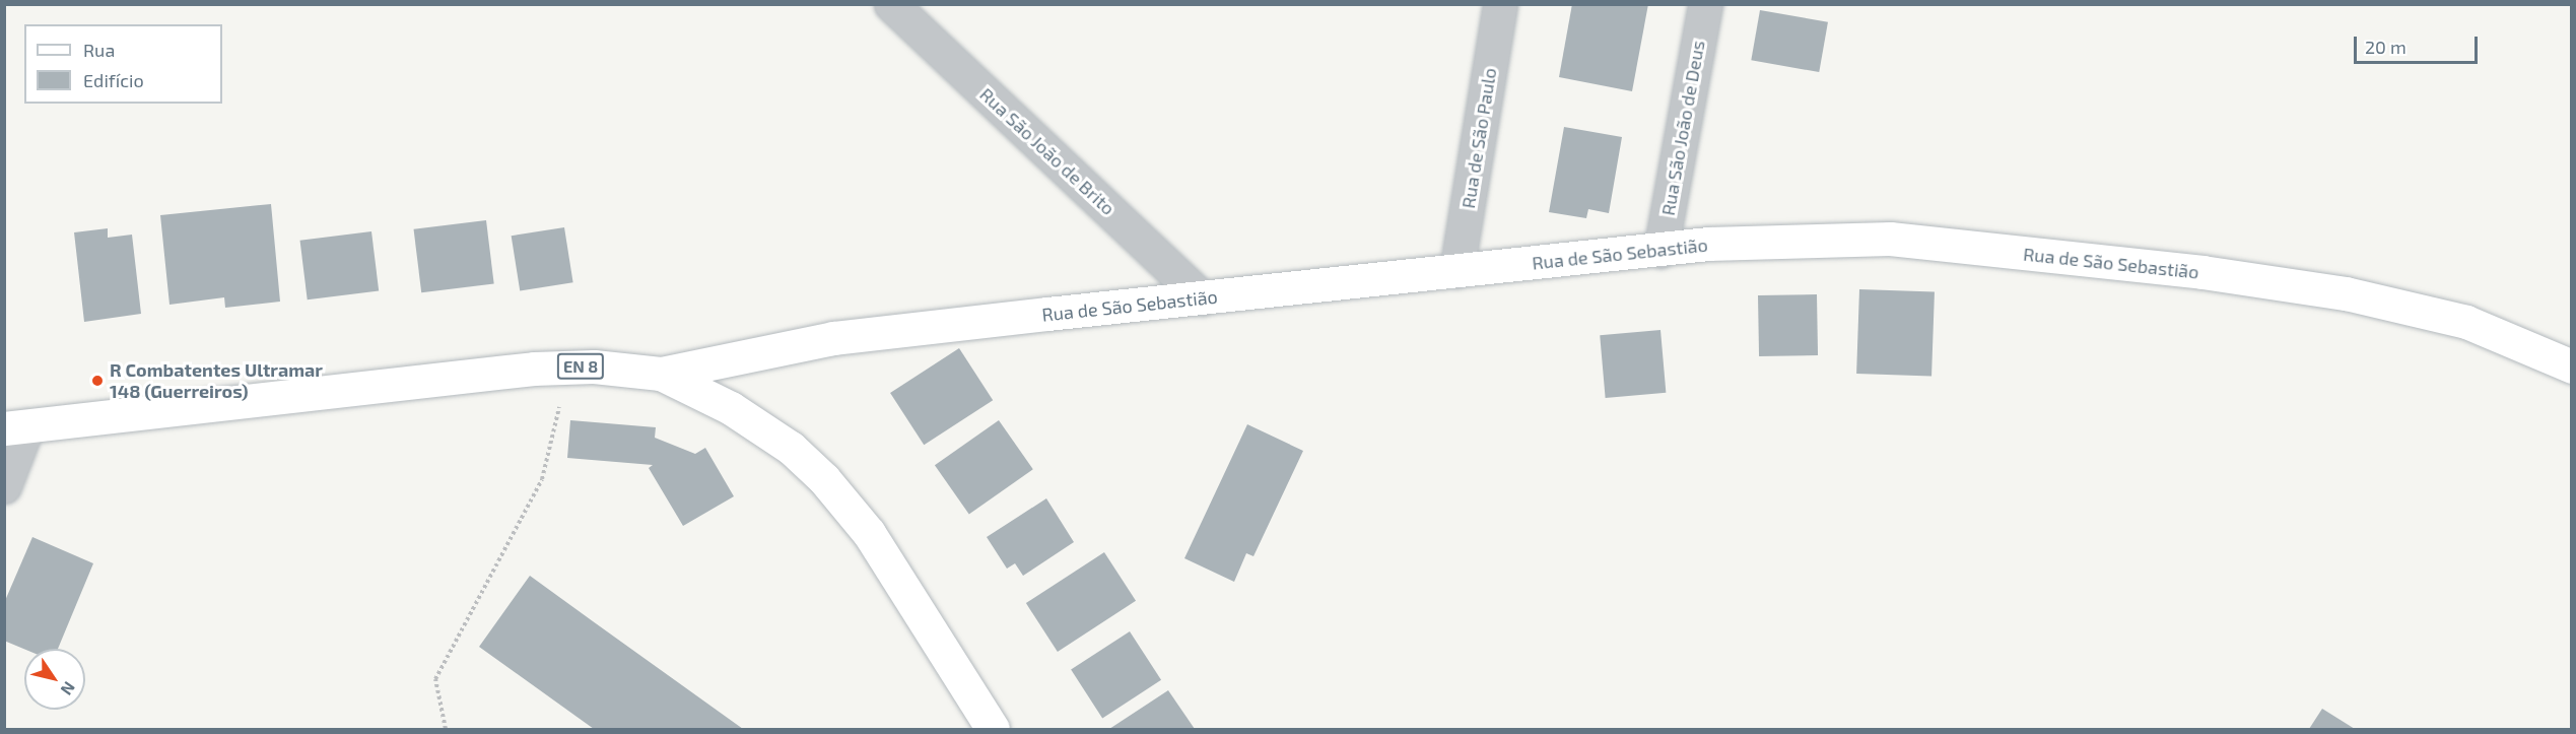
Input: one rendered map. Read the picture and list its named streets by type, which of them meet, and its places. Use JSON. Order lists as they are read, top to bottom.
{
  "streets": {
    "street": [
      "Rua São João de Deus",
      "Rua de São Paulo",
      "Rua São João de Brito",
      "Rua de São Sebastião",
      "EN 8"
    ]
  },
  "crossings": [
    ["Rua São João de Deus", "Rua de São Sebastião"],
    ["Rua de São Paulo", "Rua de São Sebastião"],
    ["Rua São João de Brito", "Rua de São Sebastião"],
    ["Rua de São Sebastião", "EN 8"]
  ],
  "places": ["R Combatentes Ultramar 148 (Guerreiros)"],
  "legend": ["Rua", "Edifício"],
  "scale_bar": "20 m",
  "north": "bottom right"
}
